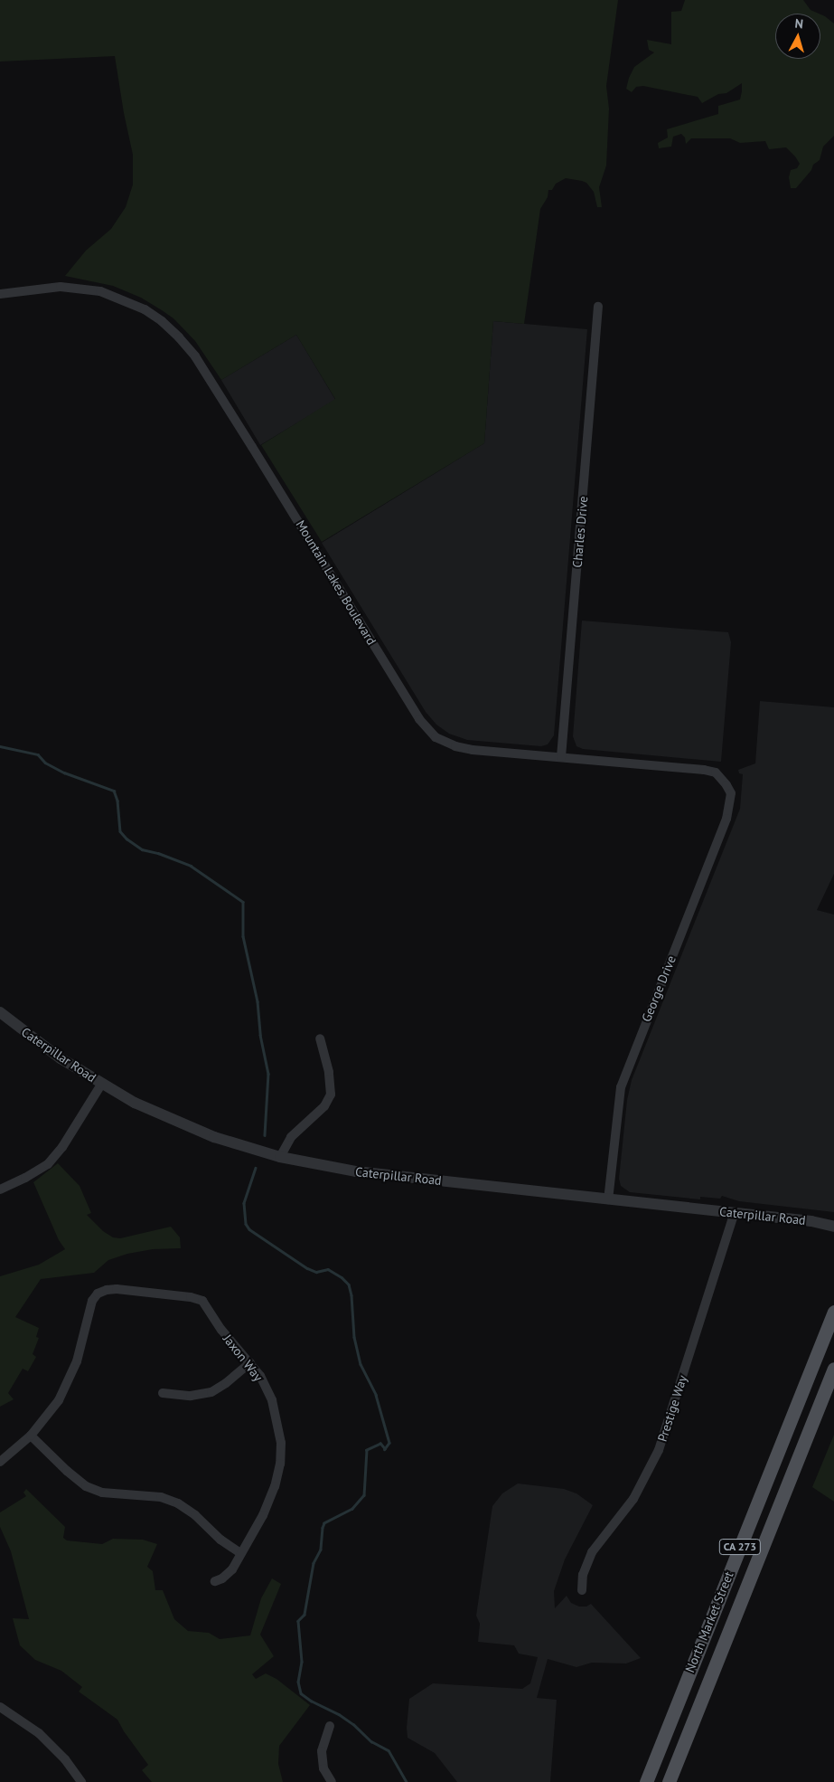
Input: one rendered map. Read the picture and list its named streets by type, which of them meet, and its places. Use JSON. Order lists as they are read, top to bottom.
{
  "streets": {
    "main road": ["CA 273", "North Market Street"],
    "street": [
      "Charles Drive",
      "Mountain Lakes Boulevard",
      "George Drive",
      "Caterpillar Road",
      "Jaxon Way",
      "Prestige Way"
    ]
  },
  "crossings": [
    ["Charles Drive", "Mountain Lakes Boulevard"],
    ["Mountain Lakes Boulevard", "George Drive"],
    ["George Drive", "Caterpillar Road"],
    ["Caterpillar Road", "Prestige Way"]
  ],
  "north": "top"
}
